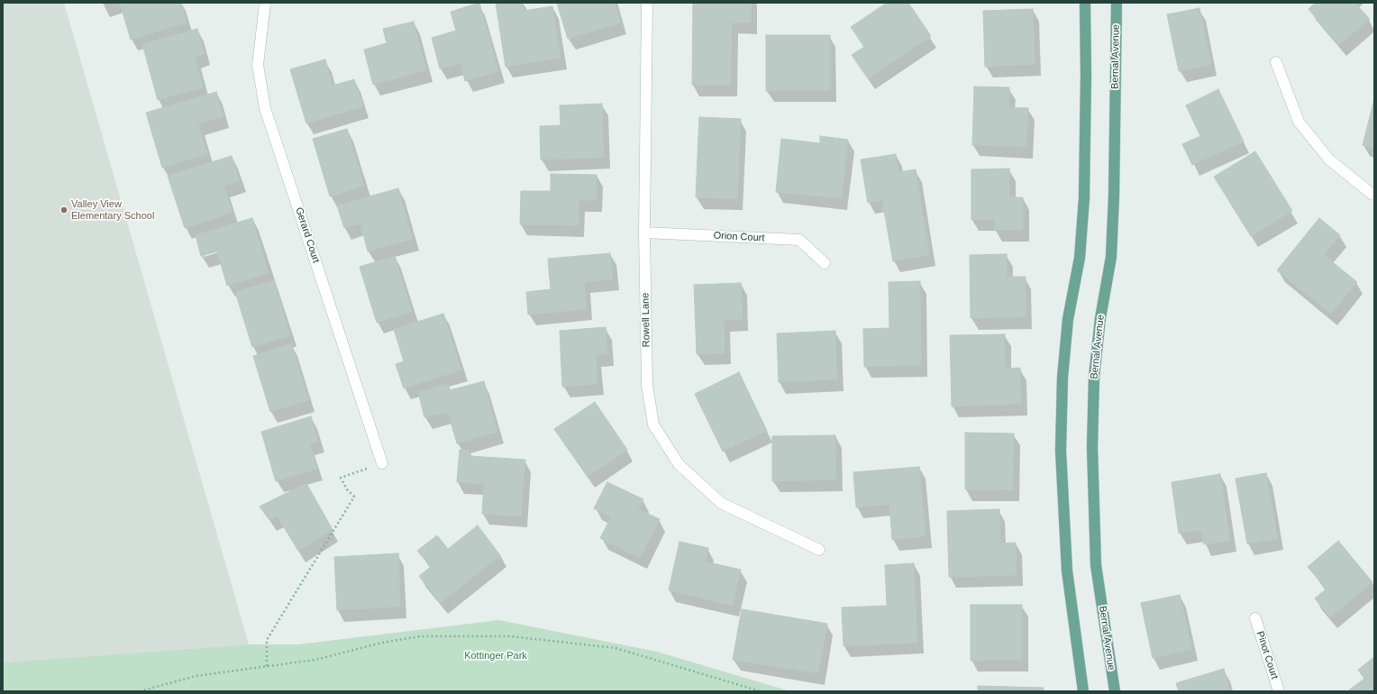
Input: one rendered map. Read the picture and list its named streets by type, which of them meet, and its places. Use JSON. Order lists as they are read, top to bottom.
{
  "streets": {
    "main road": ["Bernal Avenue"],
    "street": [
      "Gerard Court",
      "Orion Court",
      "Rowell Lane",
      "Pinot Court"
    ]
  },
  "crossings": [
    ["Orion Court", "Rowell Lane"]
  ],
  "parks": ["Kottinger Park"],
  "places": ["Valley View Elementary School"]
}
